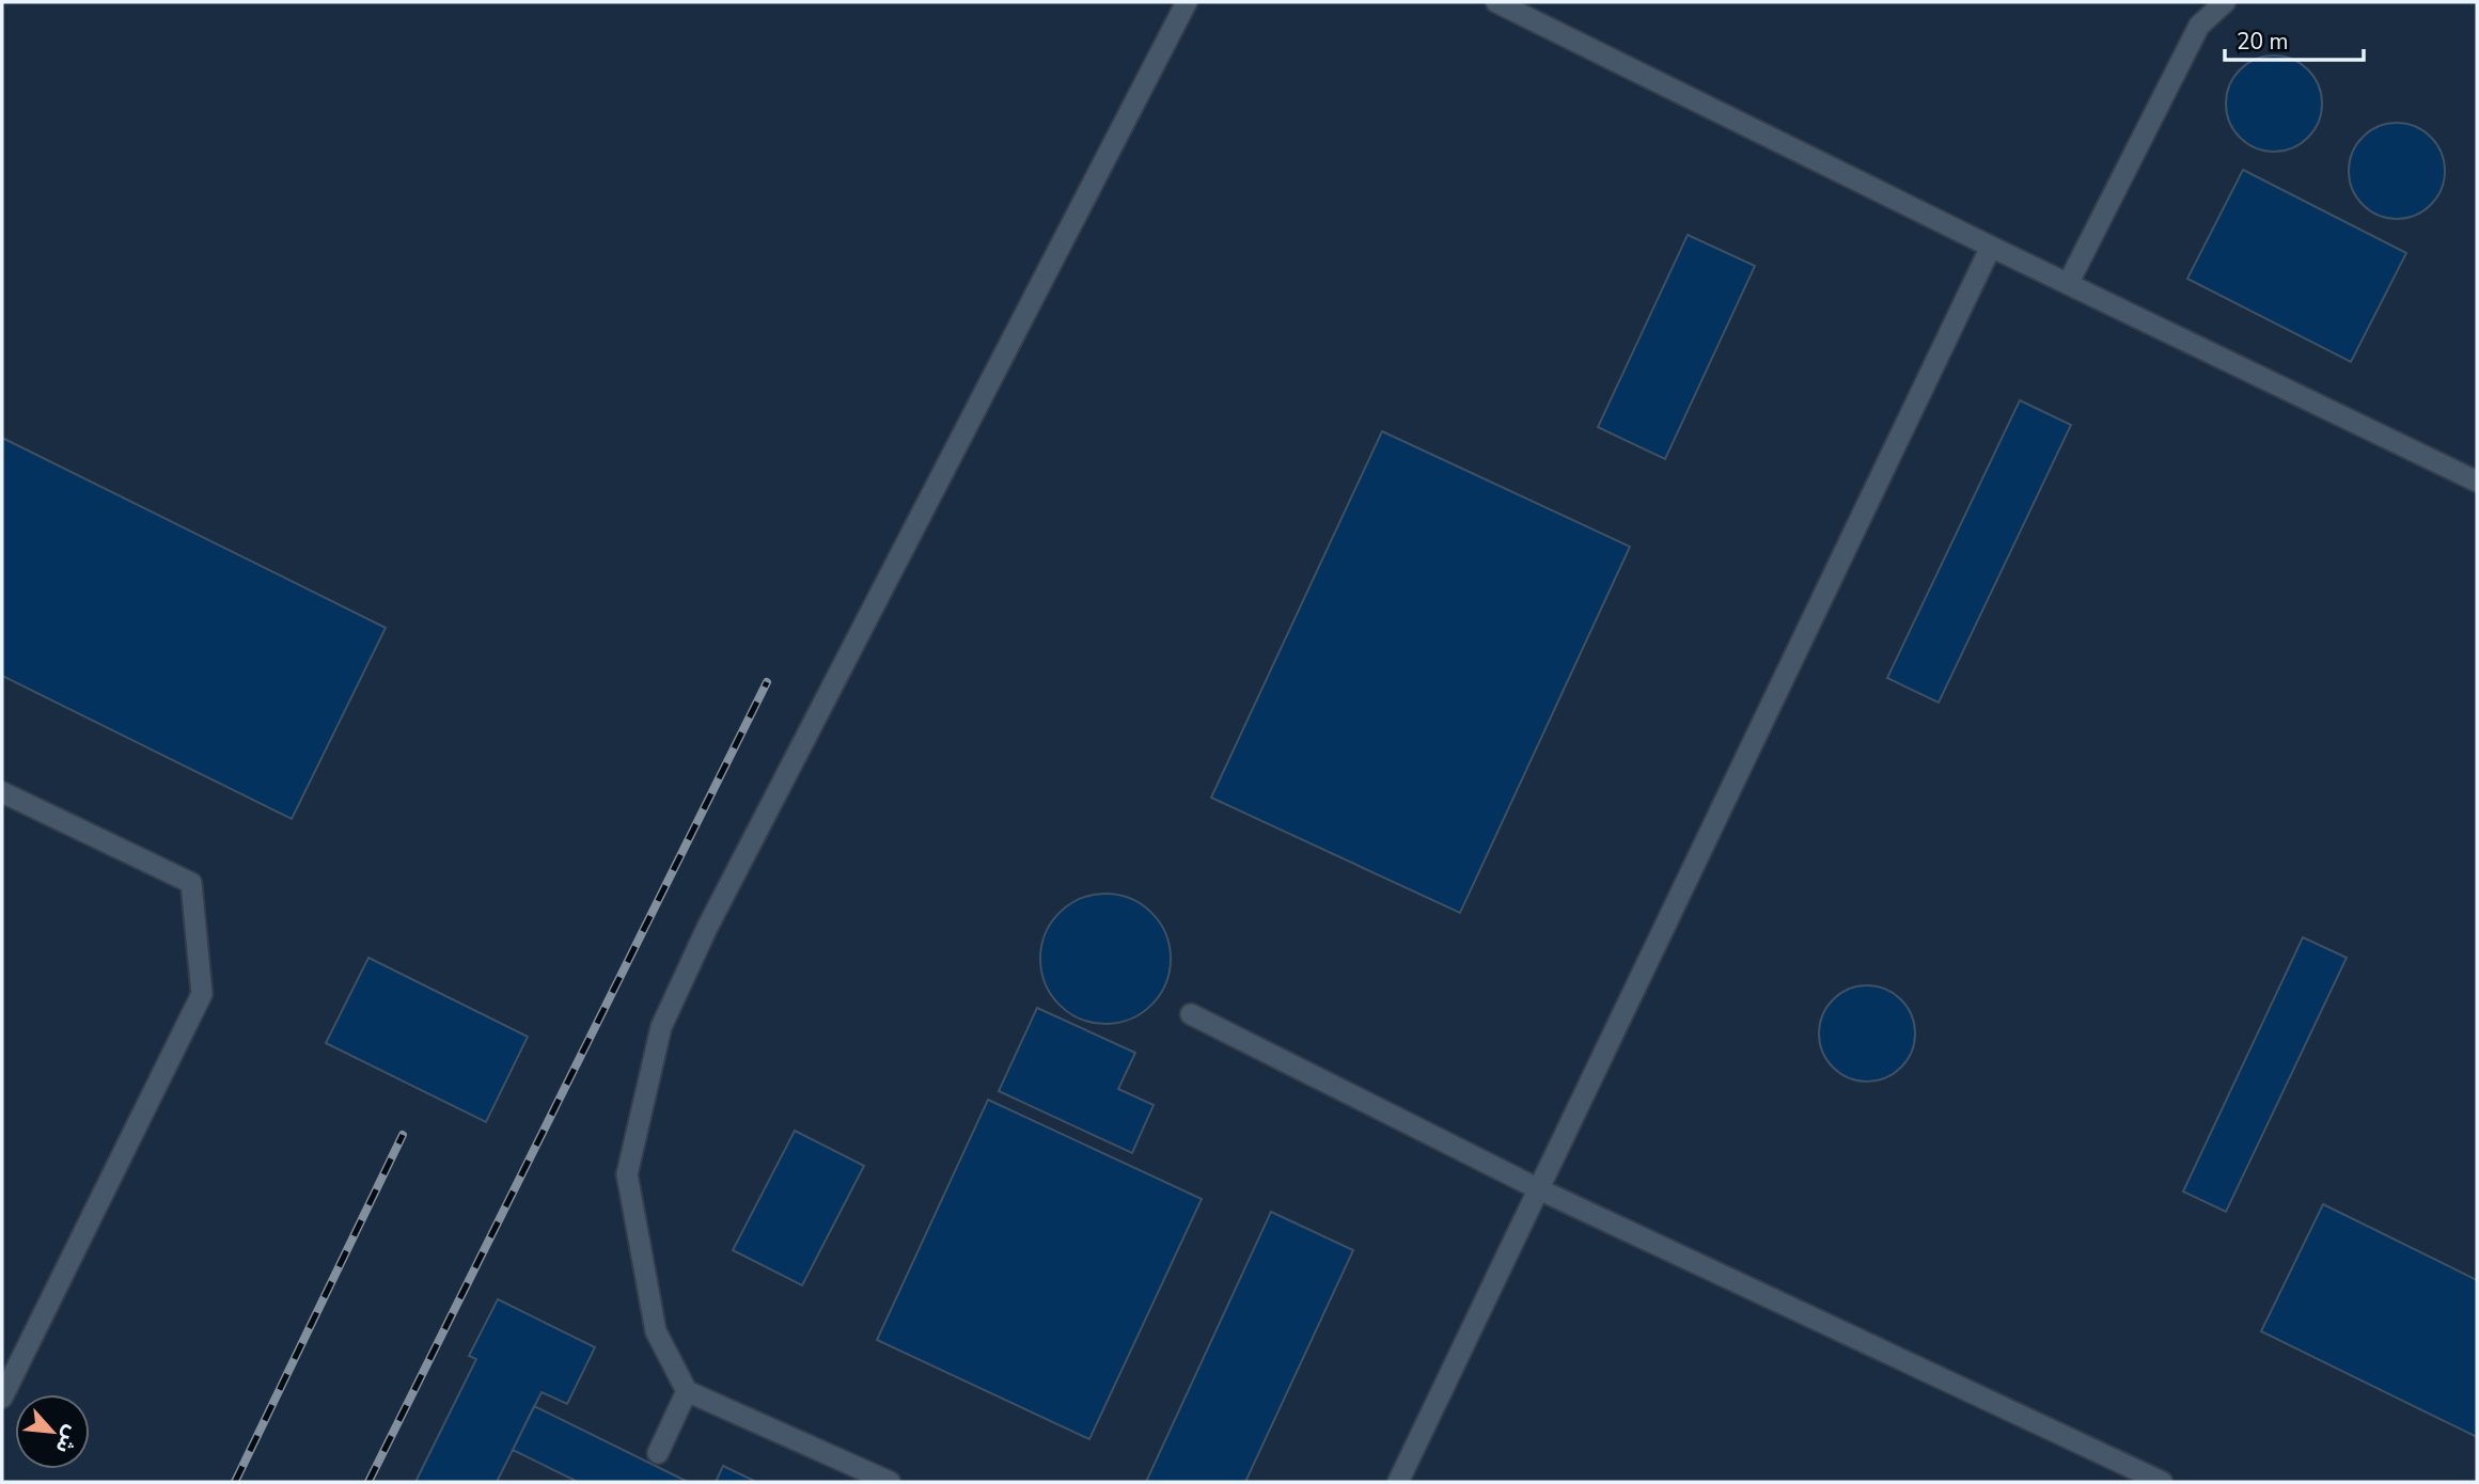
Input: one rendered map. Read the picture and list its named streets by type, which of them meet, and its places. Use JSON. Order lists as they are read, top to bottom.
{
  "scale_bar": "20 m",
  "north": "bottom right"
}
